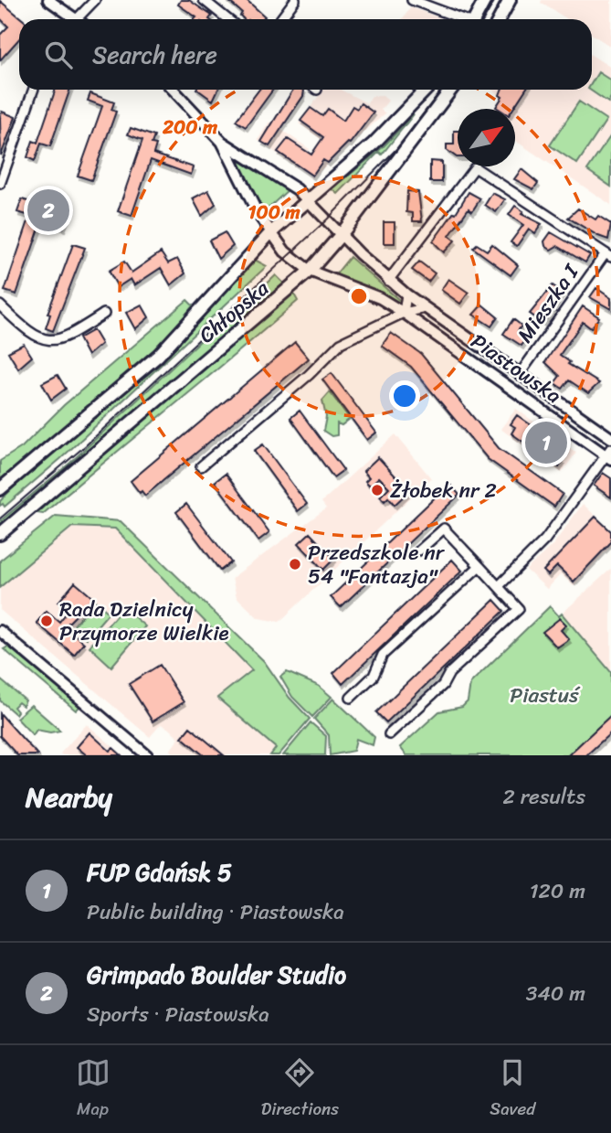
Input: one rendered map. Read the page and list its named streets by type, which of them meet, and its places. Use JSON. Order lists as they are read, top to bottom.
{
  "streets": {
    "main road": ["Chłopska"],
    "street": ["Mieszka I", "Piastowska"]
  },
  "crossings": [
    ["Mieszka I", "Piastowska"],
    ["Chłopska", "Piastowska"]
  ],
  "parks": ["Piastuś"],
  "places": ["Żłobek nr 2", "Przedszkole nr 54 \"Fantazja\"", "Rada Dzielnicy Przymorze Wielkie"],
  "north": "top right",
  "page": {
    "search": "Search here",
    "pins": ["2", "1"],
    "heading": ["Nearby", "2 results"],
    "list": [
      {
        "mark": "1",
        "name": "FUP Gdańsk 5",
        "note": "Public building · Piastowska",
        "value": "120 m"
      },
      {
        "mark": "2",
        "name": "Grimpado Boulder Studio",
        "note": "Sports · Piastowska",
        "value": "340 m"
      }
    ],
    "nav": ["Map", "Directions", "Saved"]
  },
  "rings": ["200 m", "100 m"]
}
